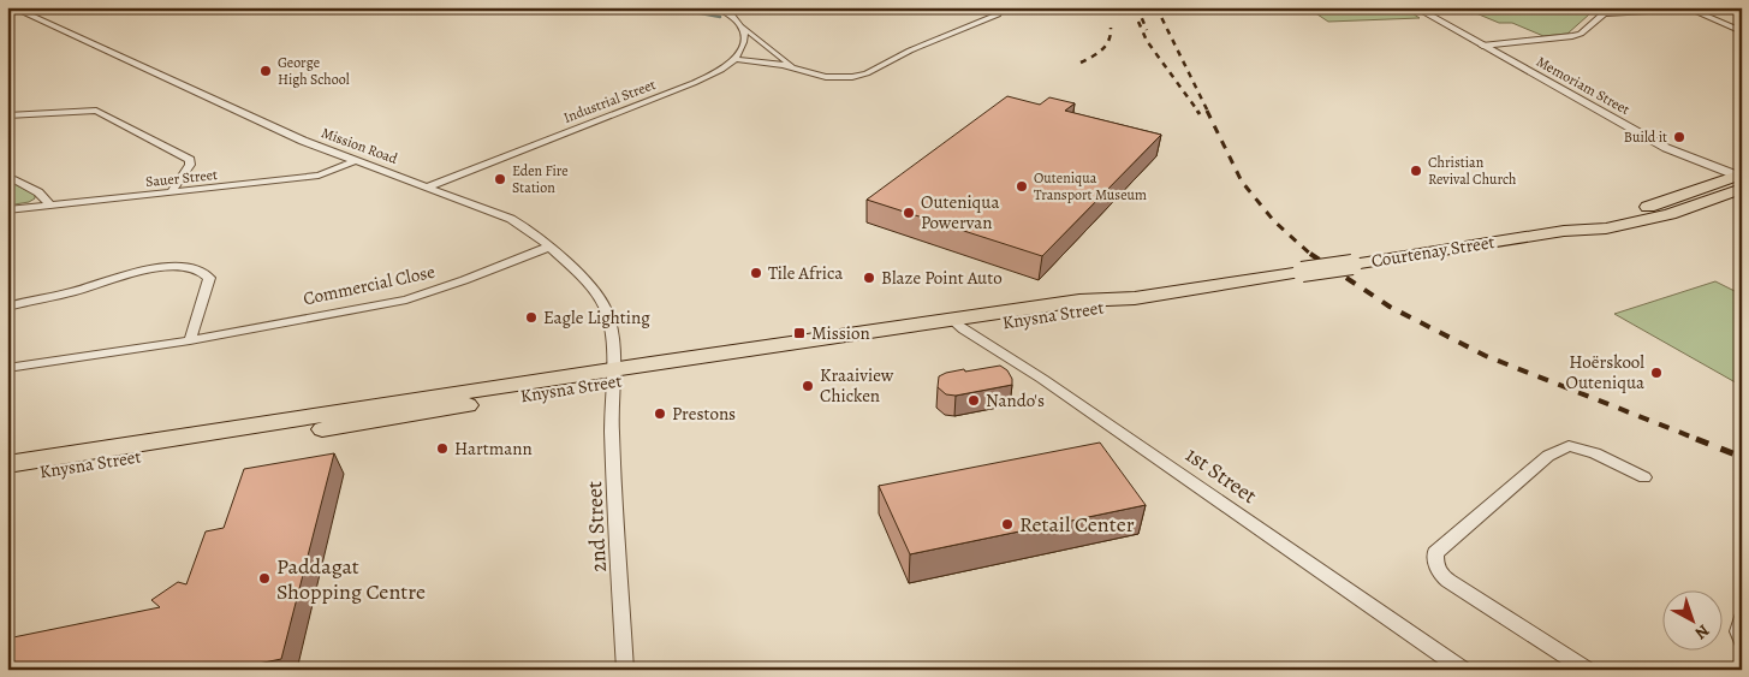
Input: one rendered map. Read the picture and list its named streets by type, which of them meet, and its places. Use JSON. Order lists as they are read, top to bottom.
{
  "streets": {
    "highway": ["Courtenay Street", "Knysna Street"],
    "street": [
      "Memoriam Street",
      "Industrial Street",
      "Mission Road",
      "Sauer Street",
      "Commercial Close",
      "1st Street",
      "2nd Street"
    ]
  },
  "crossings": [
    ["Memoriam Street", "Courtenay Street"],
    ["Industrial Street", "Mission Road"],
    ["Mission Road", "Sauer Street"],
    ["Mission Road", "Commercial Close"],
    ["Mission Road", "Knysna Street"],
    ["Mission Road", "2nd Street"],
    ["Courtenay Street", "Knysna Street"],
    ["Knysna Street", "1st Street"],
    ["Knysna Street", "2nd Street"]
  ],
  "places": {
    "other": [
      "George High School",
      "Build it",
      "Christian Revival Church",
      "Eden Fire Station",
      "Outeniqua Transport Museum",
      "Outeniqua Powervan",
      "Tile Africa",
      "Blaze Point Auto",
      "Eagle Lighting",
      "Hoërskool Outeniqua",
      "Kraaiview Chicken",
      "Nando's",
      "Prestons",
      "Hartmann",
      "Retail Center",
      "Paddagat Shopping Centre"
    ],
    "transit": ["Mission"]
  },
  "north": "bottom right"
}
